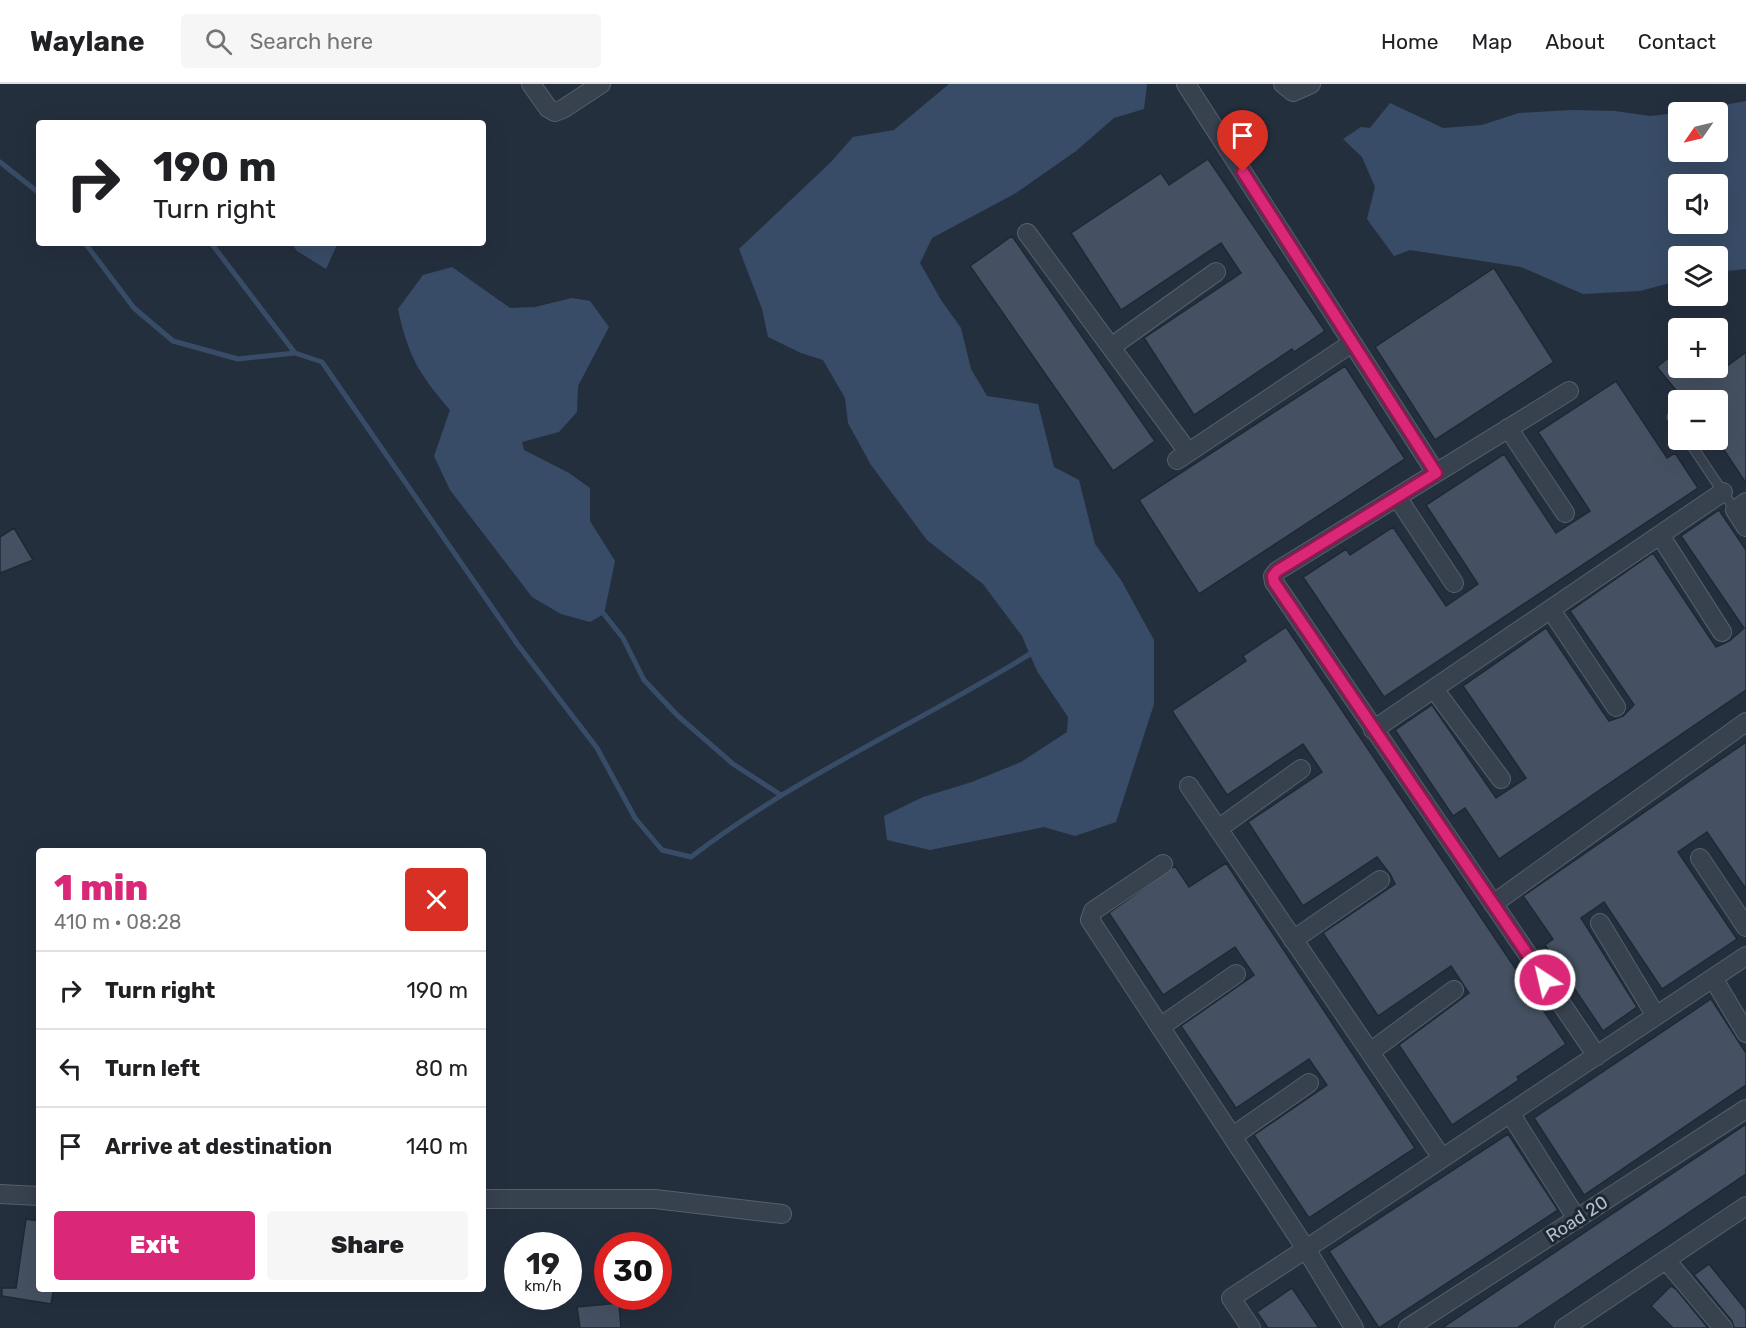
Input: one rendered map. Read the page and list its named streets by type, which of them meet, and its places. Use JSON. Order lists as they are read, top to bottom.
{
  "streets": {
    "street": ["Road 20"]
  },
  "north": "bottom left",
  "page": {
    "header": "Waylane",
    "search": "Search here",
    "nav": [
      "Home",
      "Map",
      "About",
      "Contact"
    ],
    "map_buttons": ["+", "−"],
    "turn": ["190 m", "Turn right"],
    "heading": ["1 min", "410 m · 08:28"],
    "list": [
      {
        "name": "Turn right",
        "value": "190 m"
      },
      {
        "name": "Turn left",
        "value": "80 m"
      },
      {
        "name": "Arrive at destination",
        "value": "140 m"
      }
    ],
    "buttons": ["Exit", "Share"],
    "speed": "19 km/h",
    "limit": "30"
  }
}
